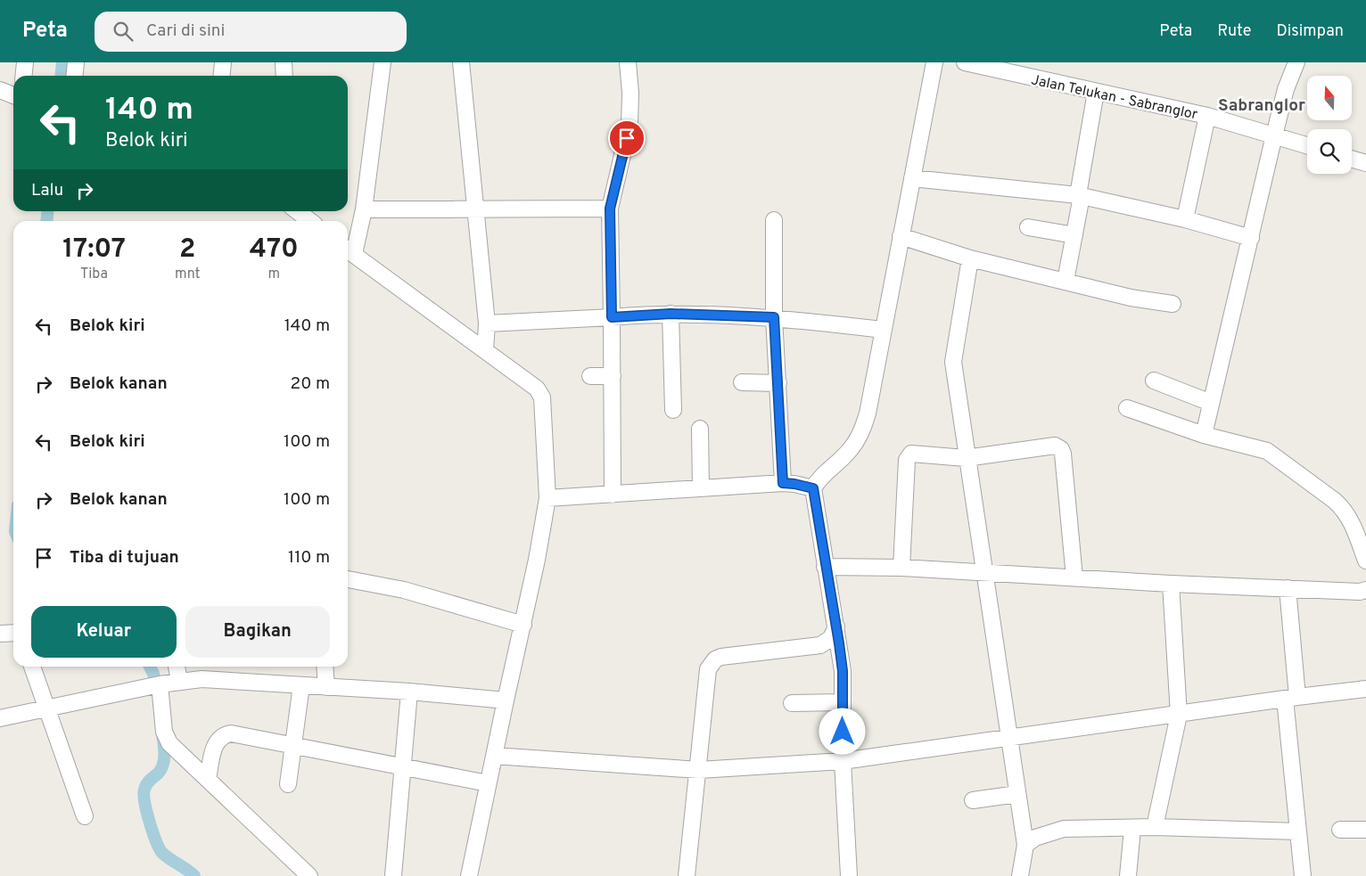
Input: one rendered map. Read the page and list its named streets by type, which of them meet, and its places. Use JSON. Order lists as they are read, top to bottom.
{
  "streets": {
    "street": ["Jalan Telukan - Sabranglor"]
  },
  "districts": ["Sabranglor"],
  "north": "top",
  "page": {
    "header": "Peta",
    "search": "Cari di sini",
    "nav": ["Peta", "Rute", "Disimpan"],
    "turn": ["140 m", "Belok kiri"],
    "then": "Lalu",
    "eta": [
      "17:07",
      "Tiba",
      "2",
      "mnt",
      "470",
      "m"
    ],
    "list": [
      {
        "name": "Belok kiri",
        "value": "140 m"
      },
      {
        "name": "Belok kanan",
        "value": "20 m"
      },
      {
        "name": "Belok kiri",
        "value": "100 m"
      },
      {
        "name": "Belok kanan",
        "value": "100 m"
      },
      {
        "name": "Tiba di tujuan",
        "value": "110 m"
      }
    ],
    "buttons": ["Keluar", "Bagikan"]
  }
}
